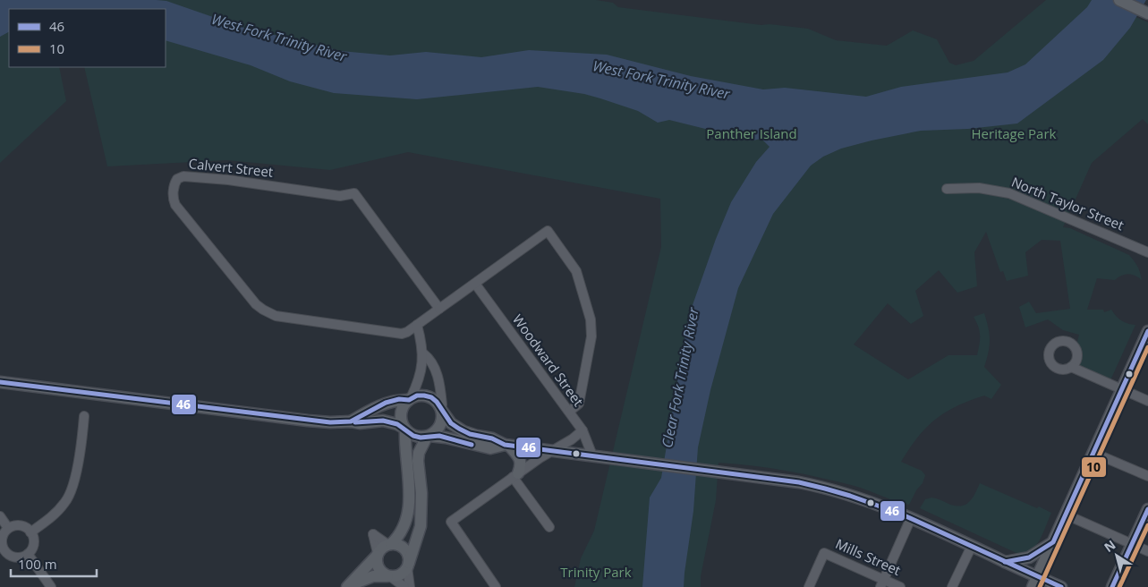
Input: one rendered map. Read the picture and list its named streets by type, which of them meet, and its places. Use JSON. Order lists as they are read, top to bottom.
{
  "streets": {
    "street": [
      "Calvert Street",
      "North Taylor Street",
      "Woodward Street",
      "Mills Street"
    ]
  },
  "crossings": [
    ["Calvert Street", "Woodward Street"]
  ],
  "water": ["West Fork Trinity River", "Clear Fork Trinity River"],
  "parks": ["Panther Island", "Heritage Park", "Trinity Park"],
  "lines": ["transit line 46", "transit line 10"],
  "legend": ["46", "10"],
  "scale_bar": "100 m",
  "north": "top left"
}
